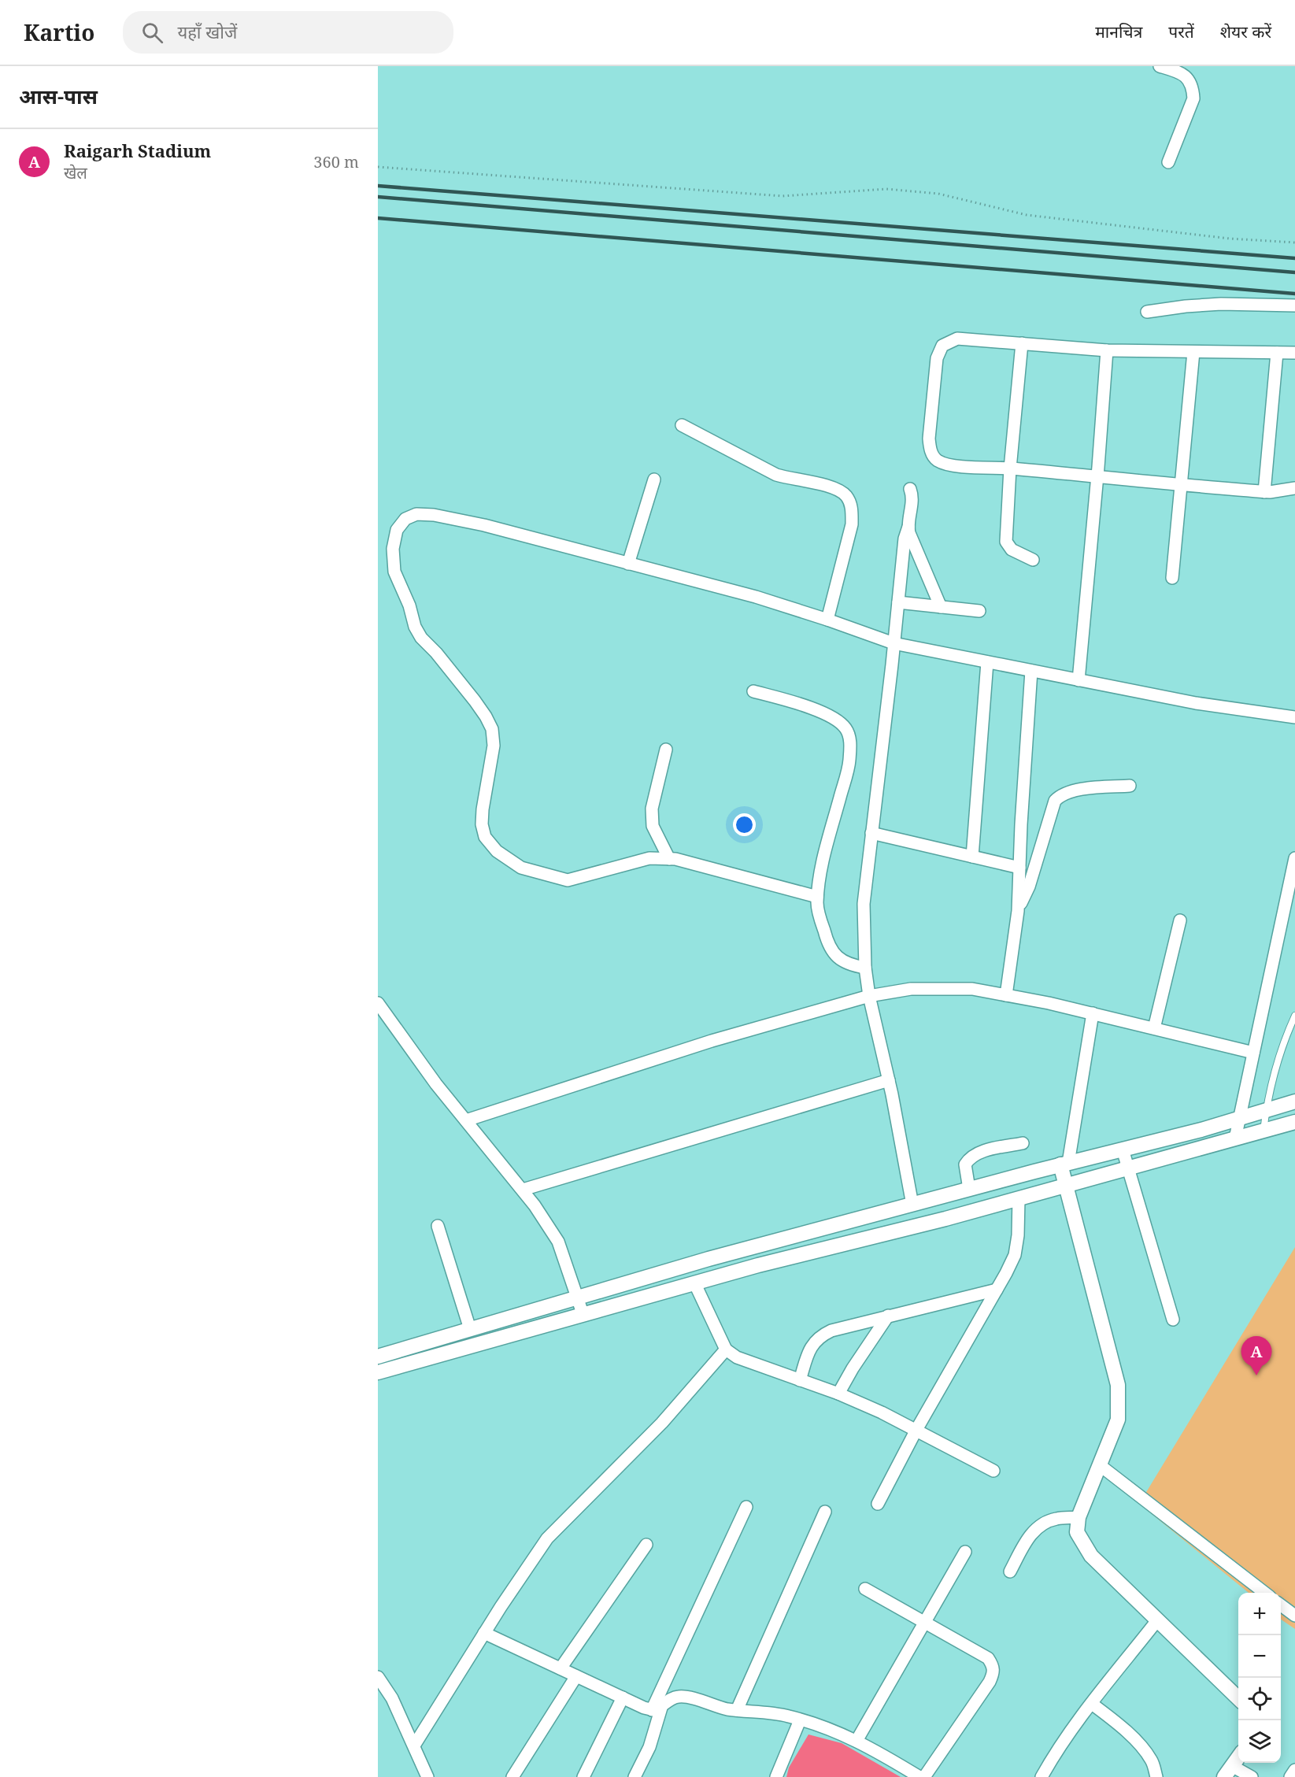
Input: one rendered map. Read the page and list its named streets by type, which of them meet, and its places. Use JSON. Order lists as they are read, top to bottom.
{
  "page": {
    "header": "Kartio",
    "search": "यहाँ खोजें",
    "nav": ["मानचित्र", "परतें", "शेयर करें"],
    "heading": "आस-पास",
    "list": [
      {
        "mark": "A",
        "name": "Raigarh Stadium",
        "note": "खेल",
        "value": "360 m"
      }
    ],
    "pins": "A",
    "map_buttons": ["+", "−"]
  }
}
